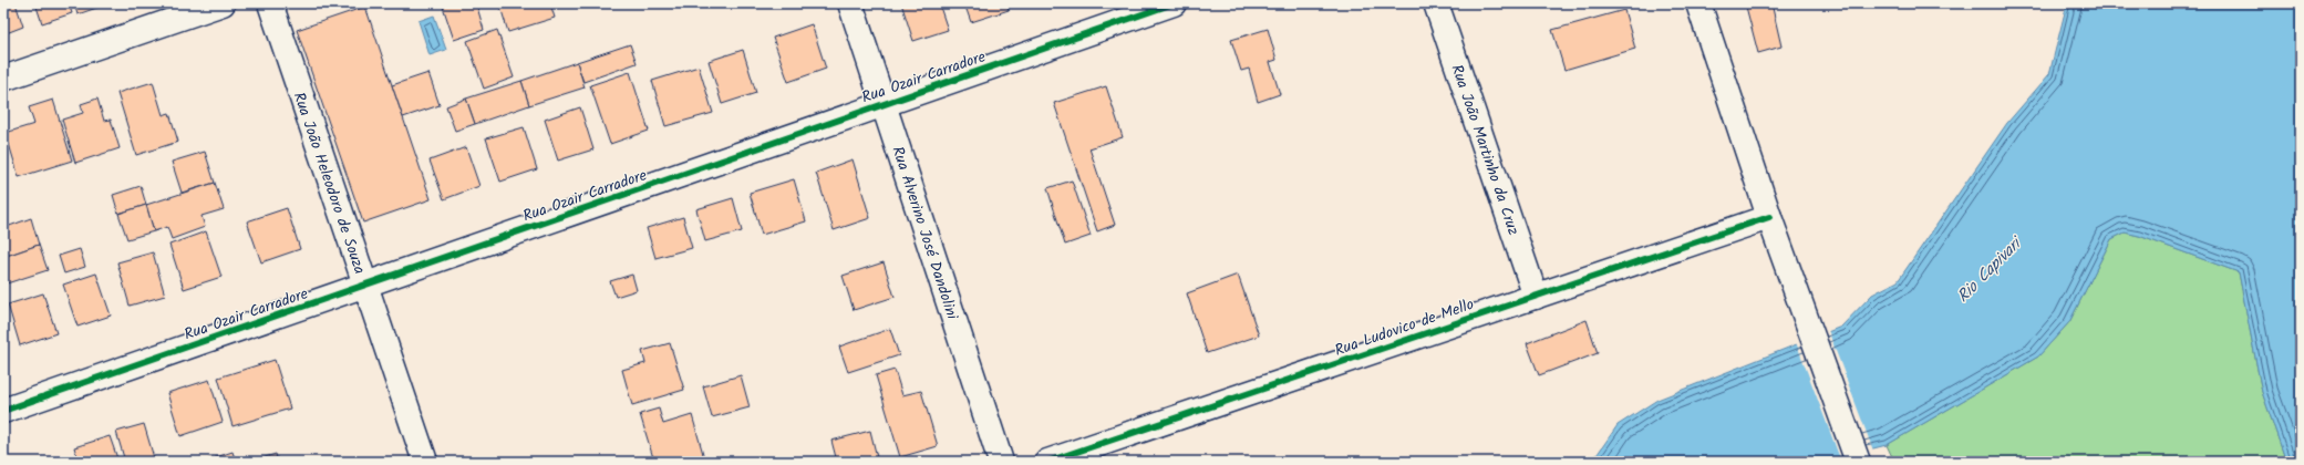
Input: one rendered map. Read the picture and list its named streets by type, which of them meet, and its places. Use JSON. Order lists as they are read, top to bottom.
{
  "streets": {
    "street": [
      "Rua Ozair Carradore",
      "Rua João Martinho da Cruz",
      "Rua João Heleodoro de Souza",
      "Rua Alverino José Dandolini",
      "Rua Ludovico de Mello"
    ]
  },
  "crossings": [
    ["Rua Ozair Carradore", "Rua João Heleodoro de Souza"],
    ["Rua Ozair Carradore", "Rua Alverino José Dandolini"],
    ["Rua João Martinho da Cruz", "Rua Ludovico de Mello"]
  ],
  "water": ["Rio Capivari"]
}
